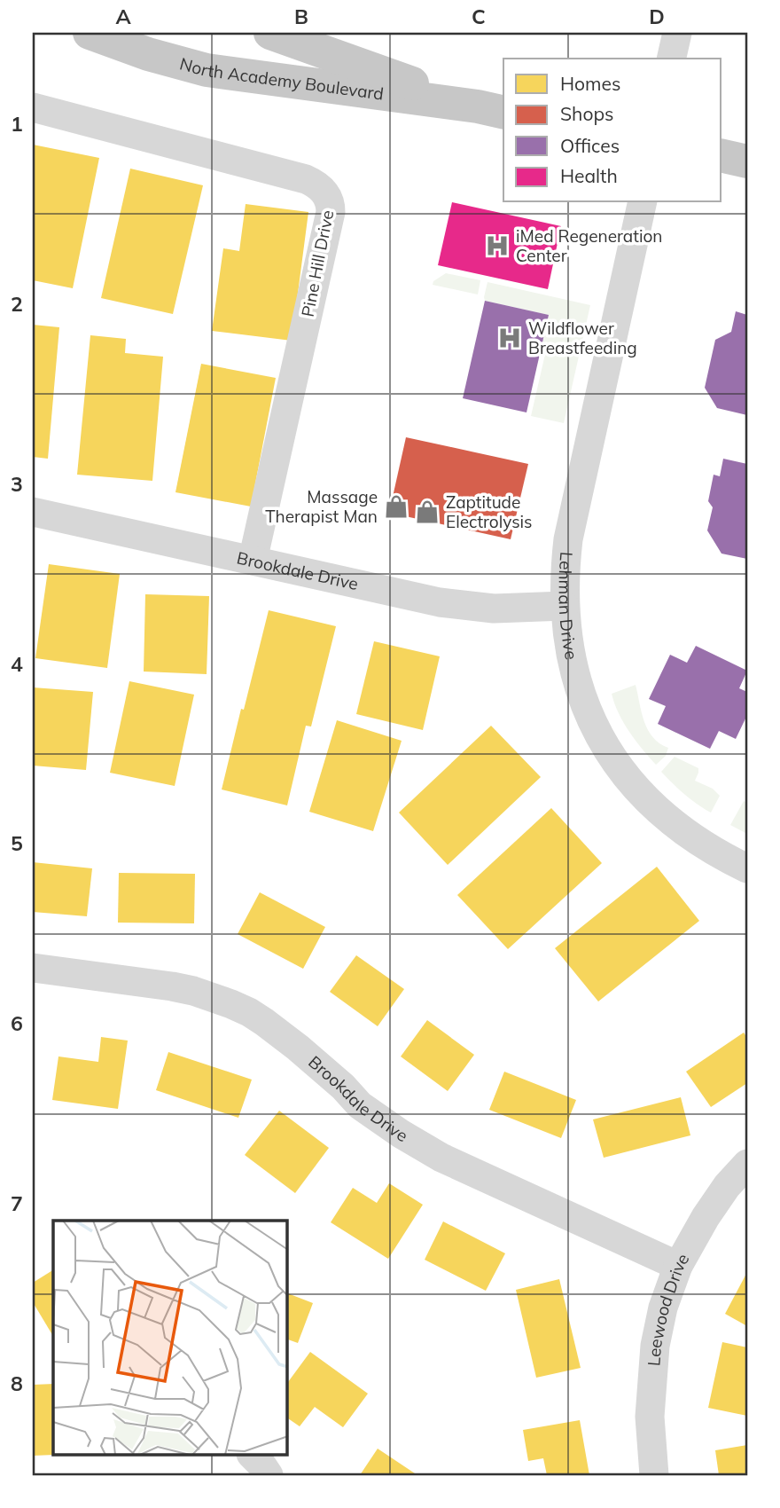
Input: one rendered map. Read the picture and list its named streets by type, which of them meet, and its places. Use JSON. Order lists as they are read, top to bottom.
{
  "streets": {
    "highway": ["North Academy Boulevard"],
    "street": [
      "Pine Hill Drive",
      "Brookdale Drive",
      "Lehman Drive",
      "Leewood Drive"
    ]
  },
  "crossings": [
    ["Pine Hill Drive", "Brookdale Drive"],
    ["Brookdale Drive", "Lehman Drive"],
    ["Brookdale Drive", "Leewood Drive"]
  ],
  "places": {
    "hospital": ["iMed Regeneration Center", "Wildflower Breastfeeding"],
    "shop": ["Massage Therapist Man", "Zaptitude Electrolysis"]
  },
  "legend": [
    "Homes",
    "Shops",
    "Offices",
    "Health"
  ],
  "grid": {
    "columns": [
      "A",
      "B",
      "C",
      "D"
    ],
    "rows": [
      "1",
      "2",
      "3",
      "4",
      "5",
      "6",
      "7",
      "8"
    ]
  }
}
